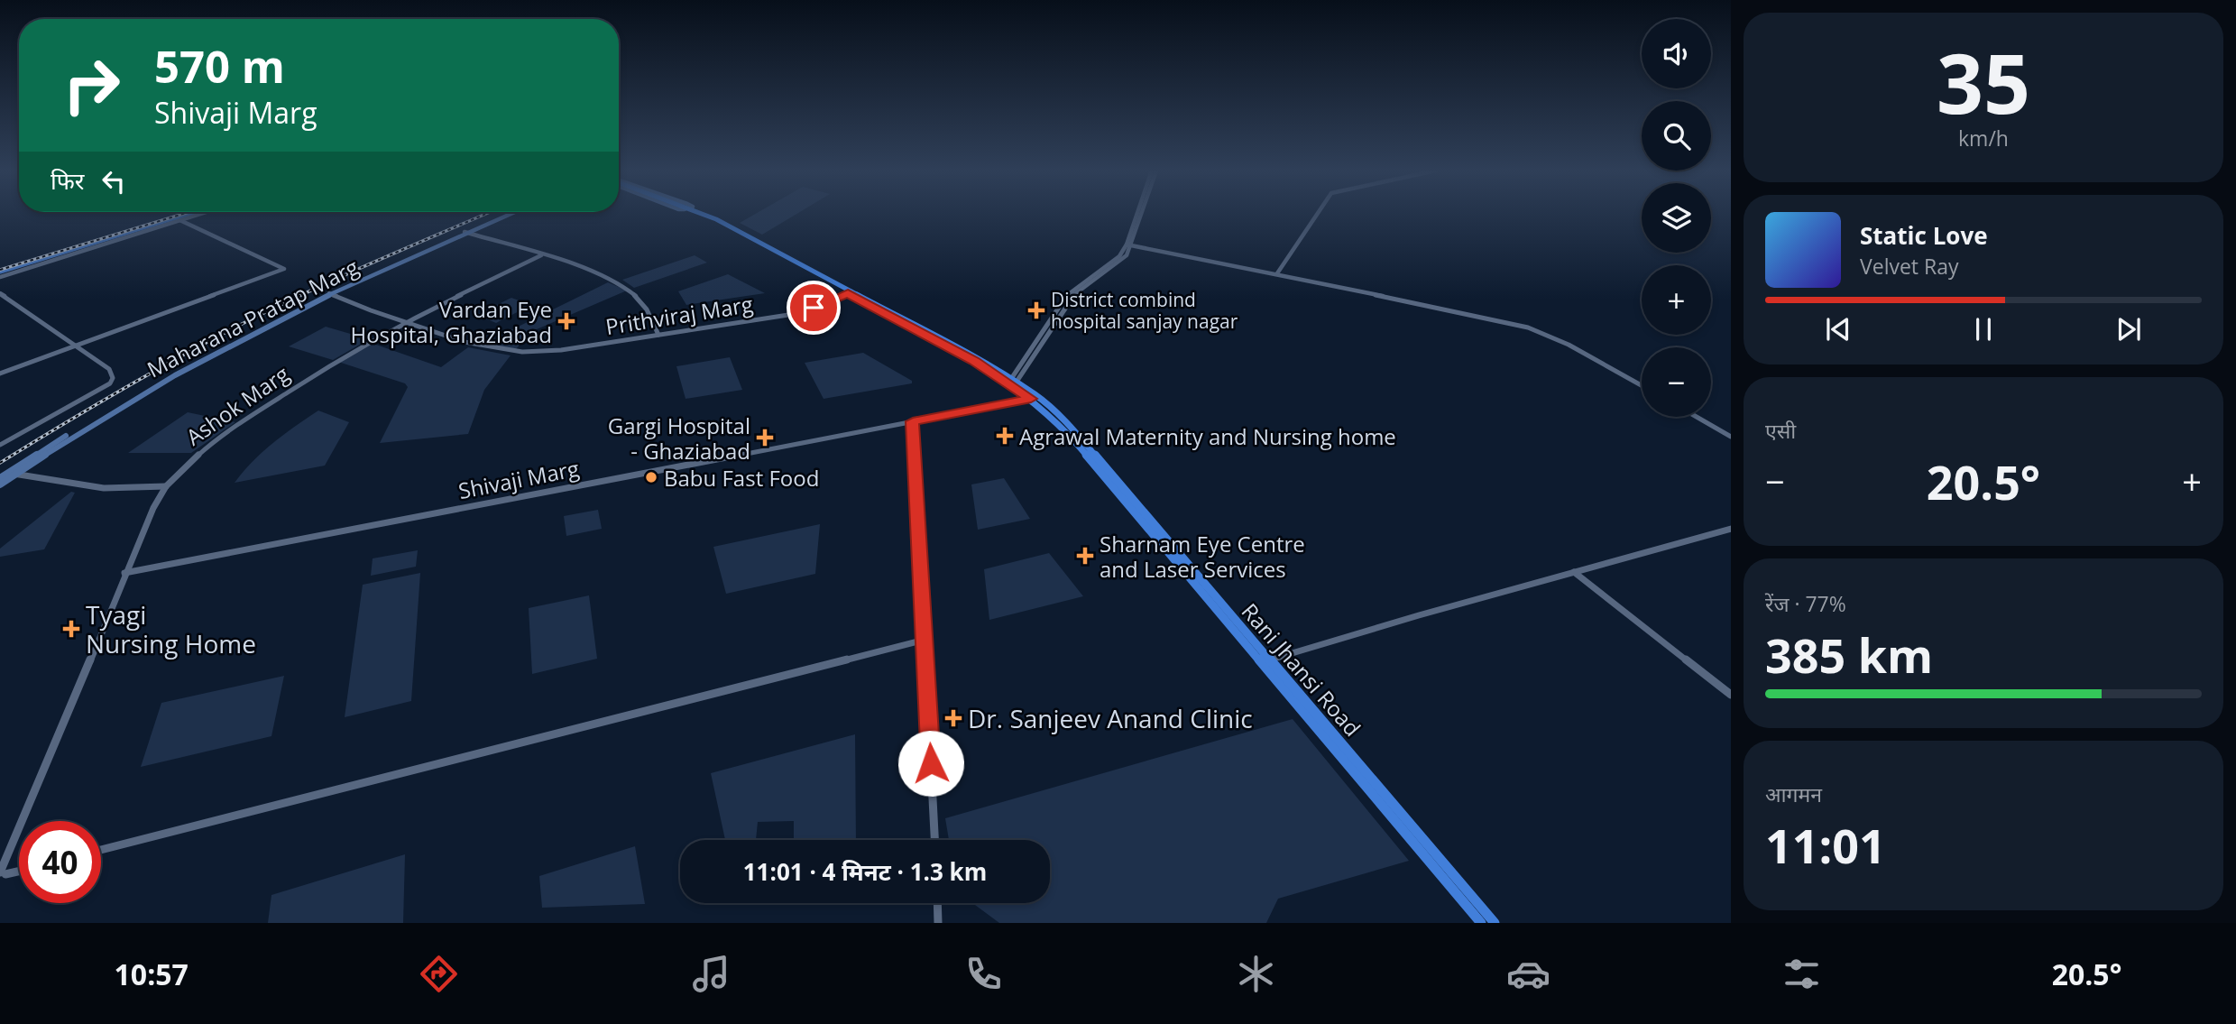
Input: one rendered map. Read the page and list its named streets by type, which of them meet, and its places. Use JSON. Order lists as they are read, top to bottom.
{
  "streets": {
    "highway": ["Rani Jhansi Road"],
    "main road": ["Maharana Pratap Marg"],
    "street": ["Prithviraj Marg", "Ashok Marg", "Shivaji Marg"]
  },
  "crossings": [
    ["Prithviraj Marg", "Maharana Pratap Marg"],
    ["Prithviraj Marg", "Ashok Marg"],
    ["Prithviraj Marg", "Rani Jhansi Road"],
    ["Ashok Marg", "Shivaji Marg"],
    ["Shivaji Marg", "Rani Jhansi Road"]
  ],
  "places": {
    "health": [
      "District combind hospital sanjay nagar",
      "Vardan Eye Hospital, Ghaziabad",
      "Agrawal Maternity and Nursing home",
      "Gargi Hospital - Ghaziabad",
      "Sharnam Eye Centre and Laser Services",
      "Tyagi Nursing Home",
      "Dr. Sanjeev Anand Clinic"
    ],
    "other": ["Babu Fast Food"]
  },
  "page": {
    "tile": [
      ["35", "km/h"],
      "एसी",
      ["रेंज · 77%", "385 km"],
      ["आगमन", "11:01"]
    ],
    "map_buttons": ["+", "−"],
    "turn": ["570 m", "Shivaji Marg"],
    "then": "फिर",
    "song": ["Static Love", "Velvet Ray"],
    "heat": ["−", "20.5°", "+"],
    "limit": "40",
    "trip": "11:01 · 4 मिनट · 1.3 km",
    "tabs": ["10:57", "20.5°"]
  }
}
